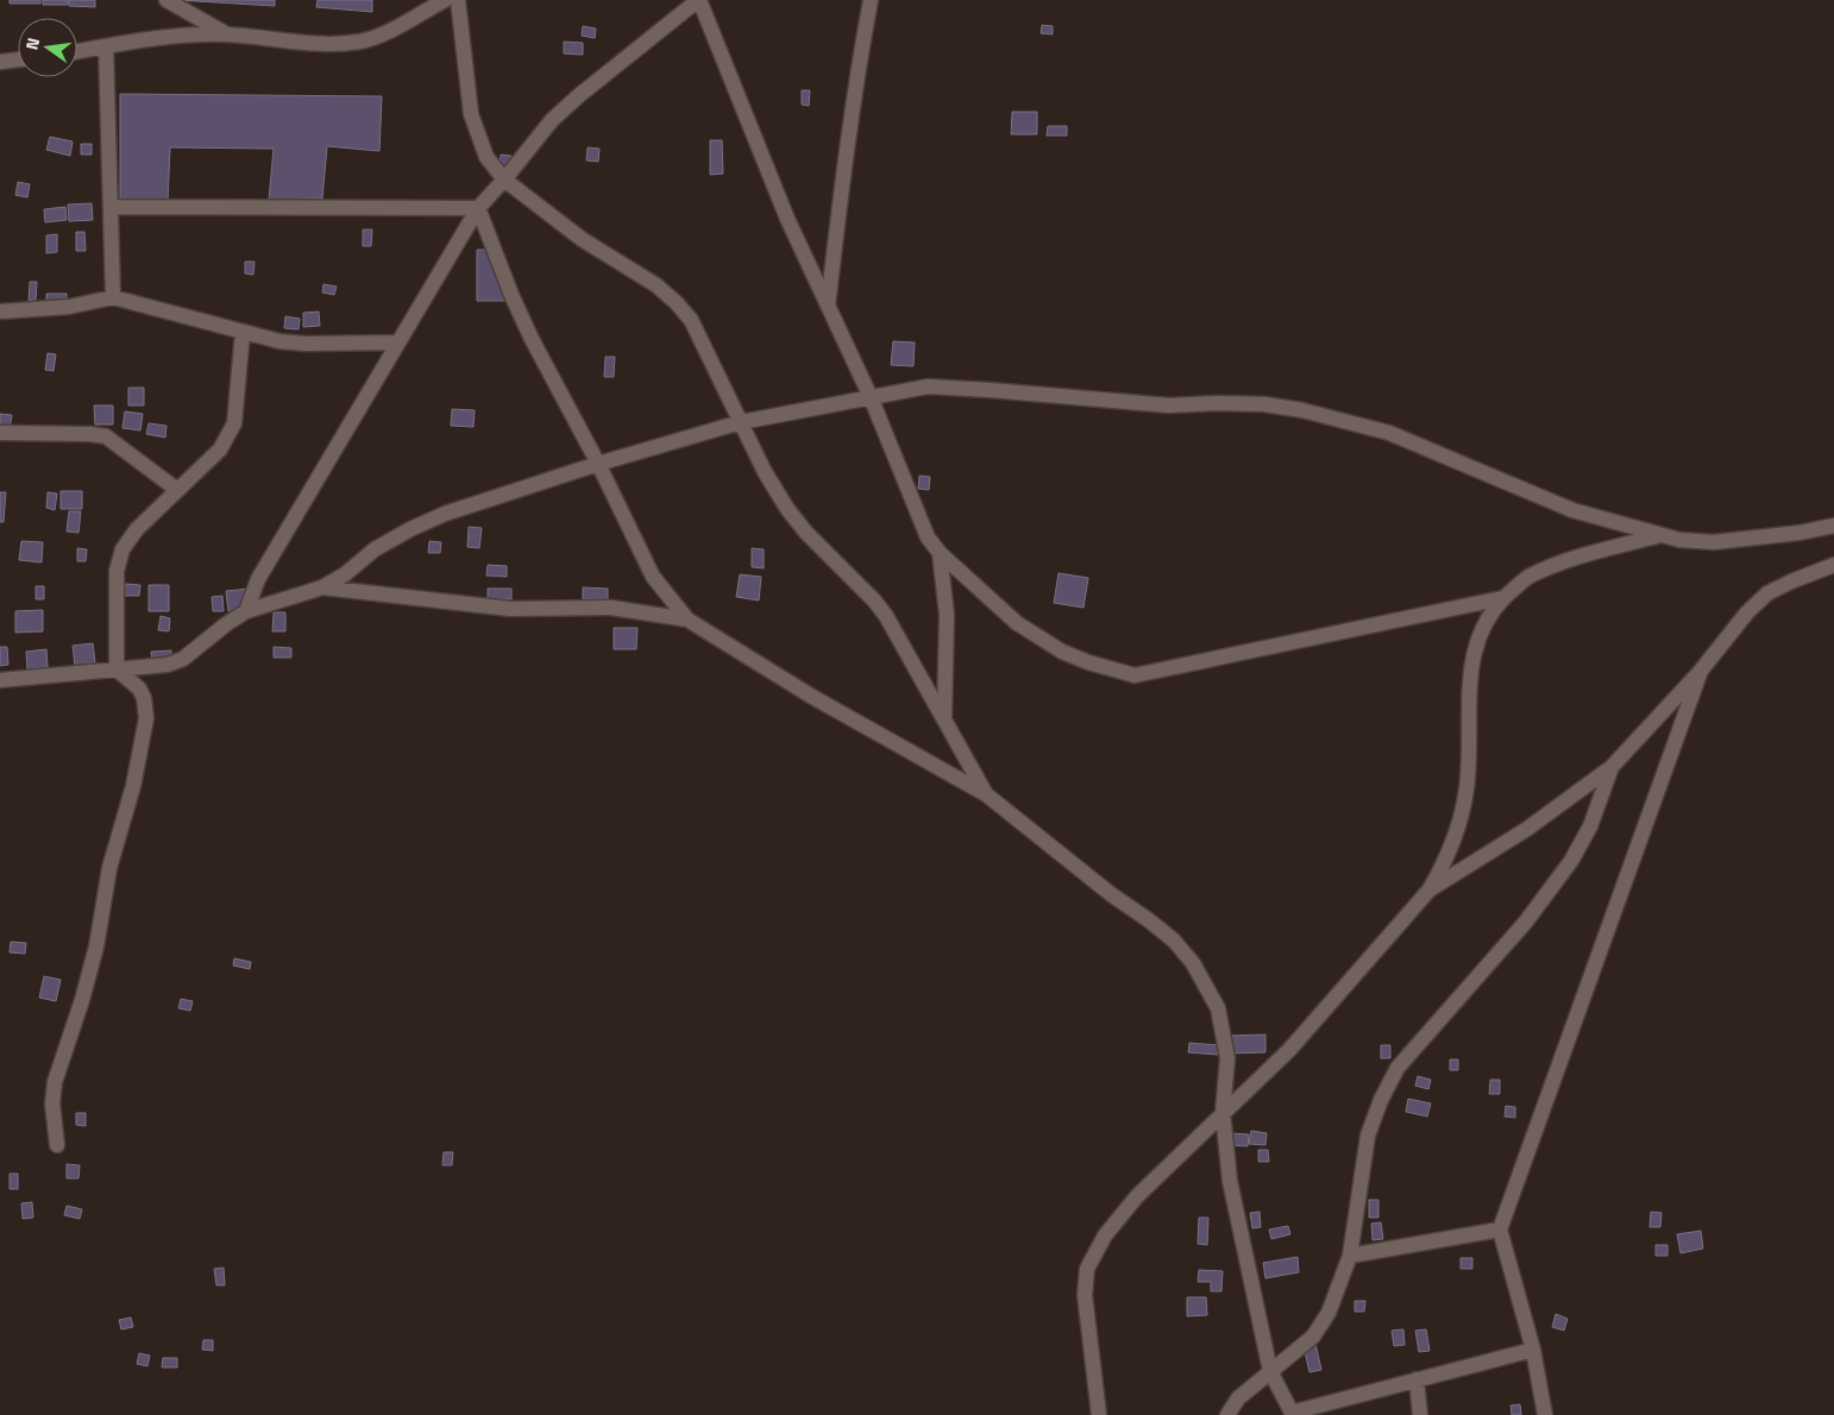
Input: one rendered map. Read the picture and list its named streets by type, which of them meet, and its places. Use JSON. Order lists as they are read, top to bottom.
{
  "north": "left"
}
